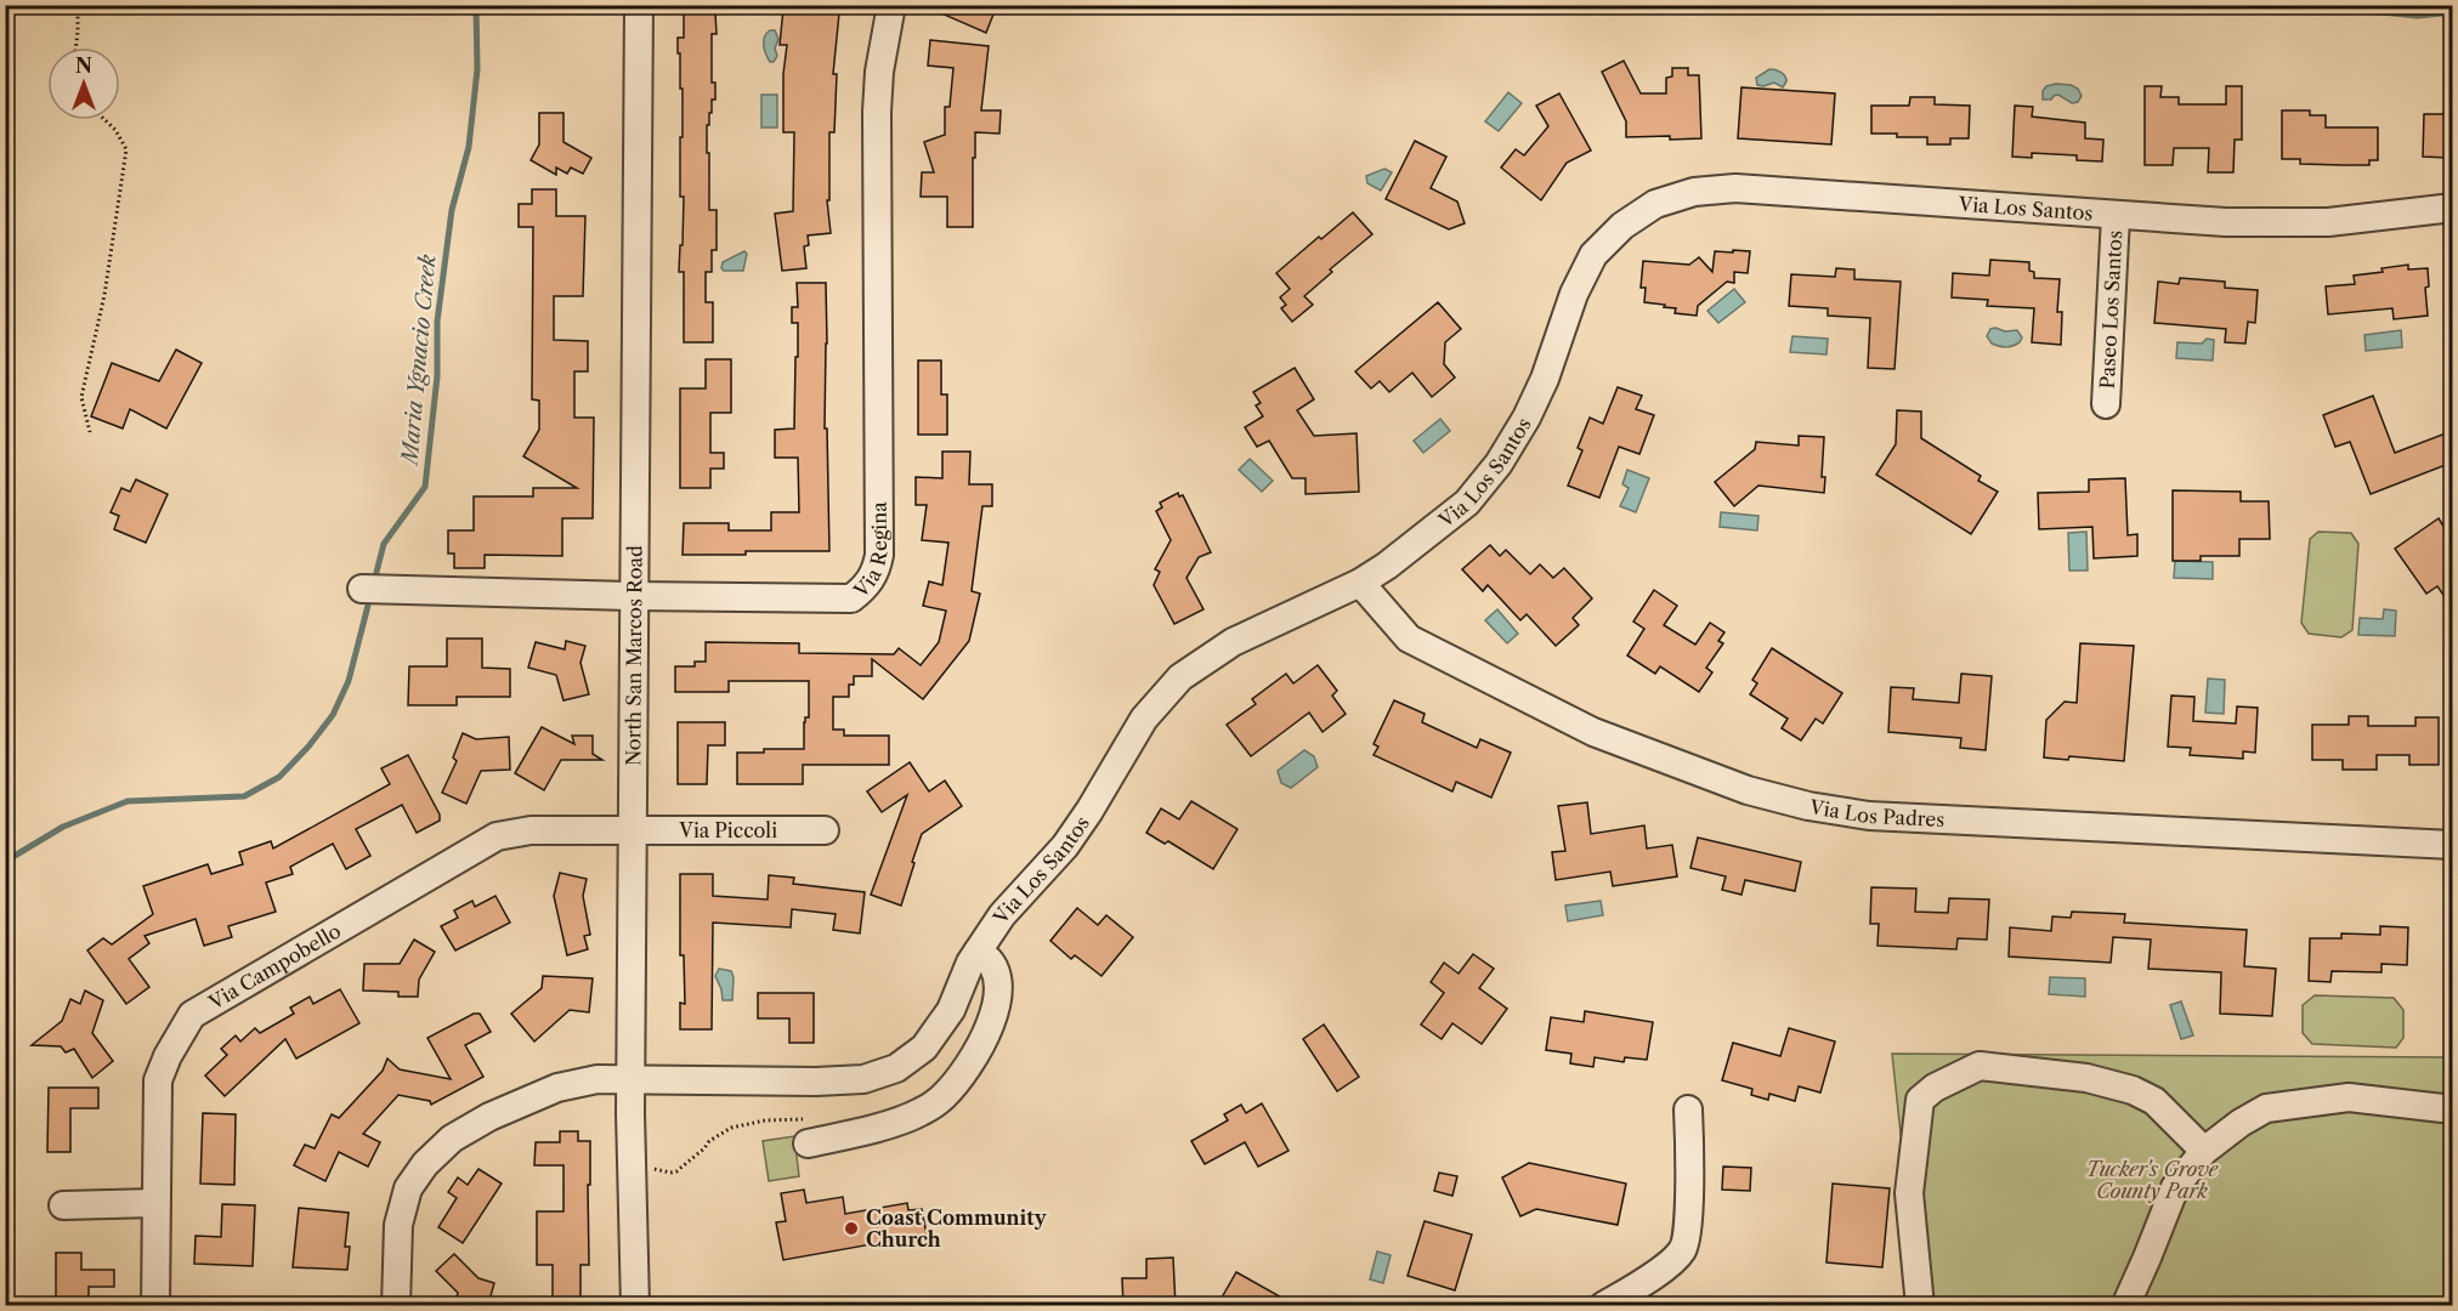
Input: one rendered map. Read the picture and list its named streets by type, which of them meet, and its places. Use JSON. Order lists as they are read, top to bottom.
{
  "streets": {
    "street": [
      "Via Los Santos",
      "Paseo Los Santos",
      "Via Regina",
      "North San Marcos Road",
      "Via Los Padres",
      "Via Piccoli",
      "Via Campobello"
    ]
  },
  "crossings": [
    ["Via Los Santos", "Paseo Los Santos"],
    ["Via Los Santos", "North San Marcos Road"],
    ["Via Los Santos", "Via Los Padres"],
    ["Via Regina", "North San Marcos Road"],
    ["North San Marcos Road", "Via Piccoli"],
    ["North San Marcos Road", "Via Campobello"],
    ["Via Piccoli", "Via Campobello"]
  ],
  "water": ["Maria Ygnacio Creek"],
  "parks": ["Tucker's Grove County Park"],
  "places": ["Coast Community Church"],
  "north": "top"
}
